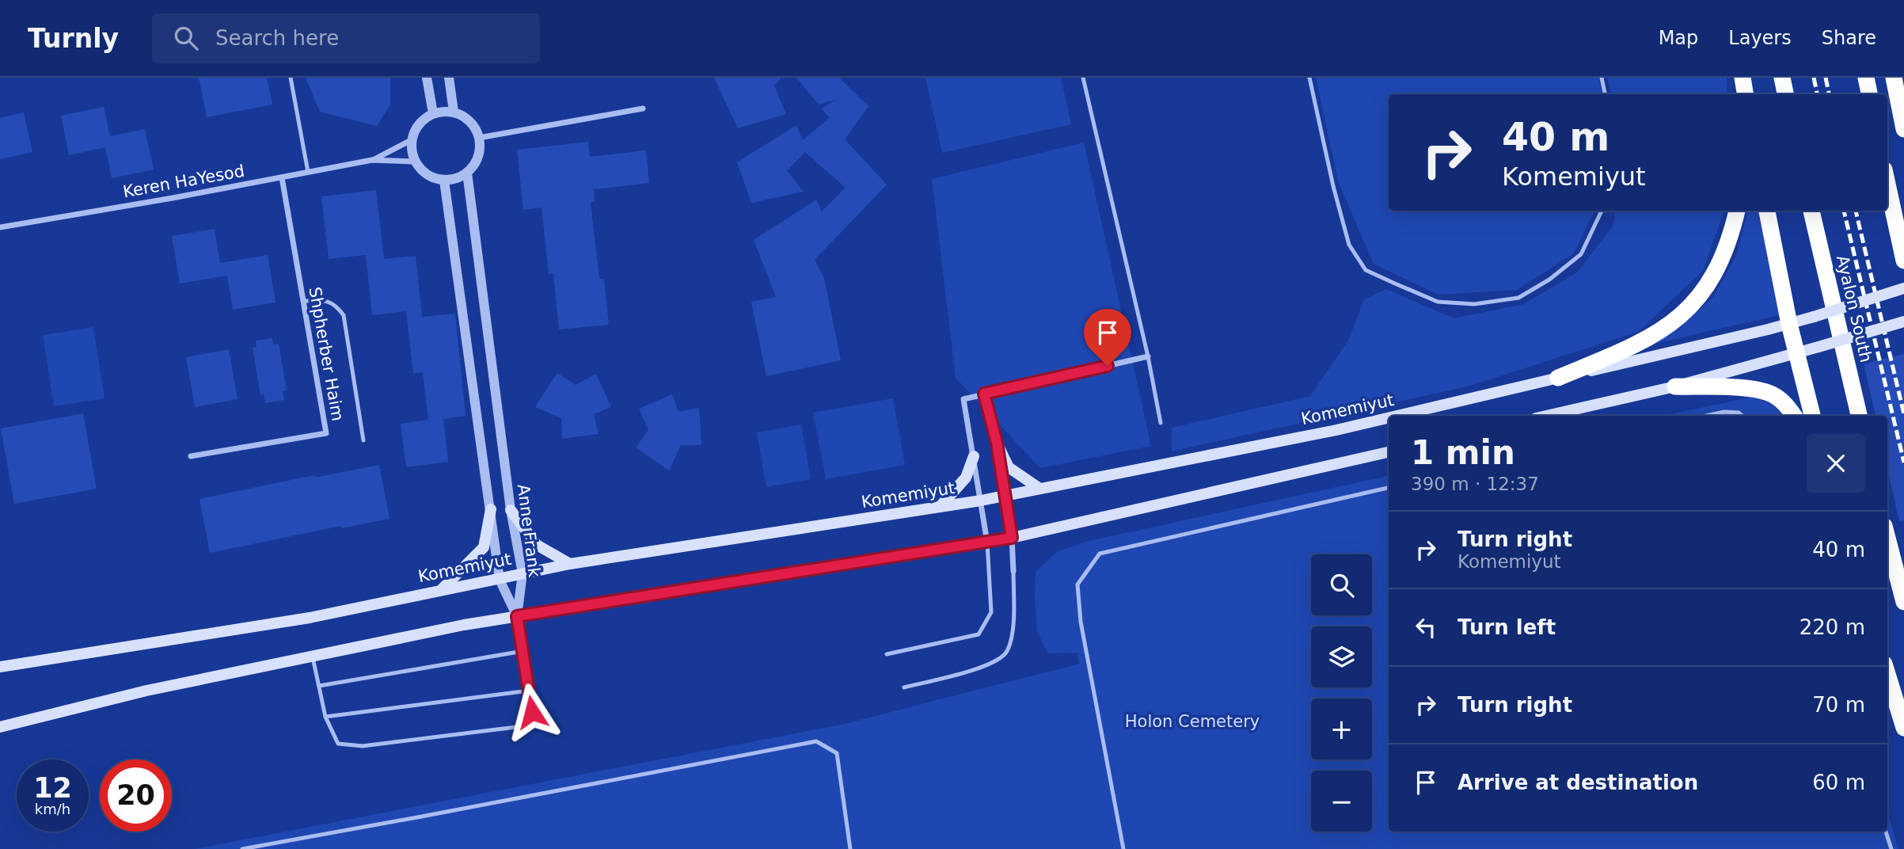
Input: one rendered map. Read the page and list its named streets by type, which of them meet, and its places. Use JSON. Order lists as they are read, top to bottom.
{
  "streets": {
    "highway": ["Ayalon South"],
    "main road": ["Komemiyut"],
    "street": ["Keren HaYesod", "Shpherber Haim", "Anne Frank"]
  },
  "crossings": [
    ["Keren HaYesod", "Shpherber Haim"],
    ["Keren HaYesod", "Anne Frank"],
    ["Komemiyut", "Anne Frank"]
  ],
  "parks": ["Holon Cemetery"],
  "page": {
    "header": "Turnly",
    "search": "Search here",
    "nav": ["Map", "Layers", "Share"],
    "turn": ["40 m", "Komemiyut"],
    "heading": ["1 min", "390 m · 12:37"],
    "list": [
      {
        "name": "Turn right",
        "note": "Komemiyut",
        "value": "40 m"
      },
      {
        "name": "Turn left",
        "value": "220 m"
      },
      {
        "name": "Turn right",
        "value": "70 m"
      },
      {
        "name": "Arrive at destination",
        "value": "60 m"
      }
    ],
    "map_buttons": ["+", "−"],
    "speed": "12 km/h",
    "limit": "20"
  }
}
